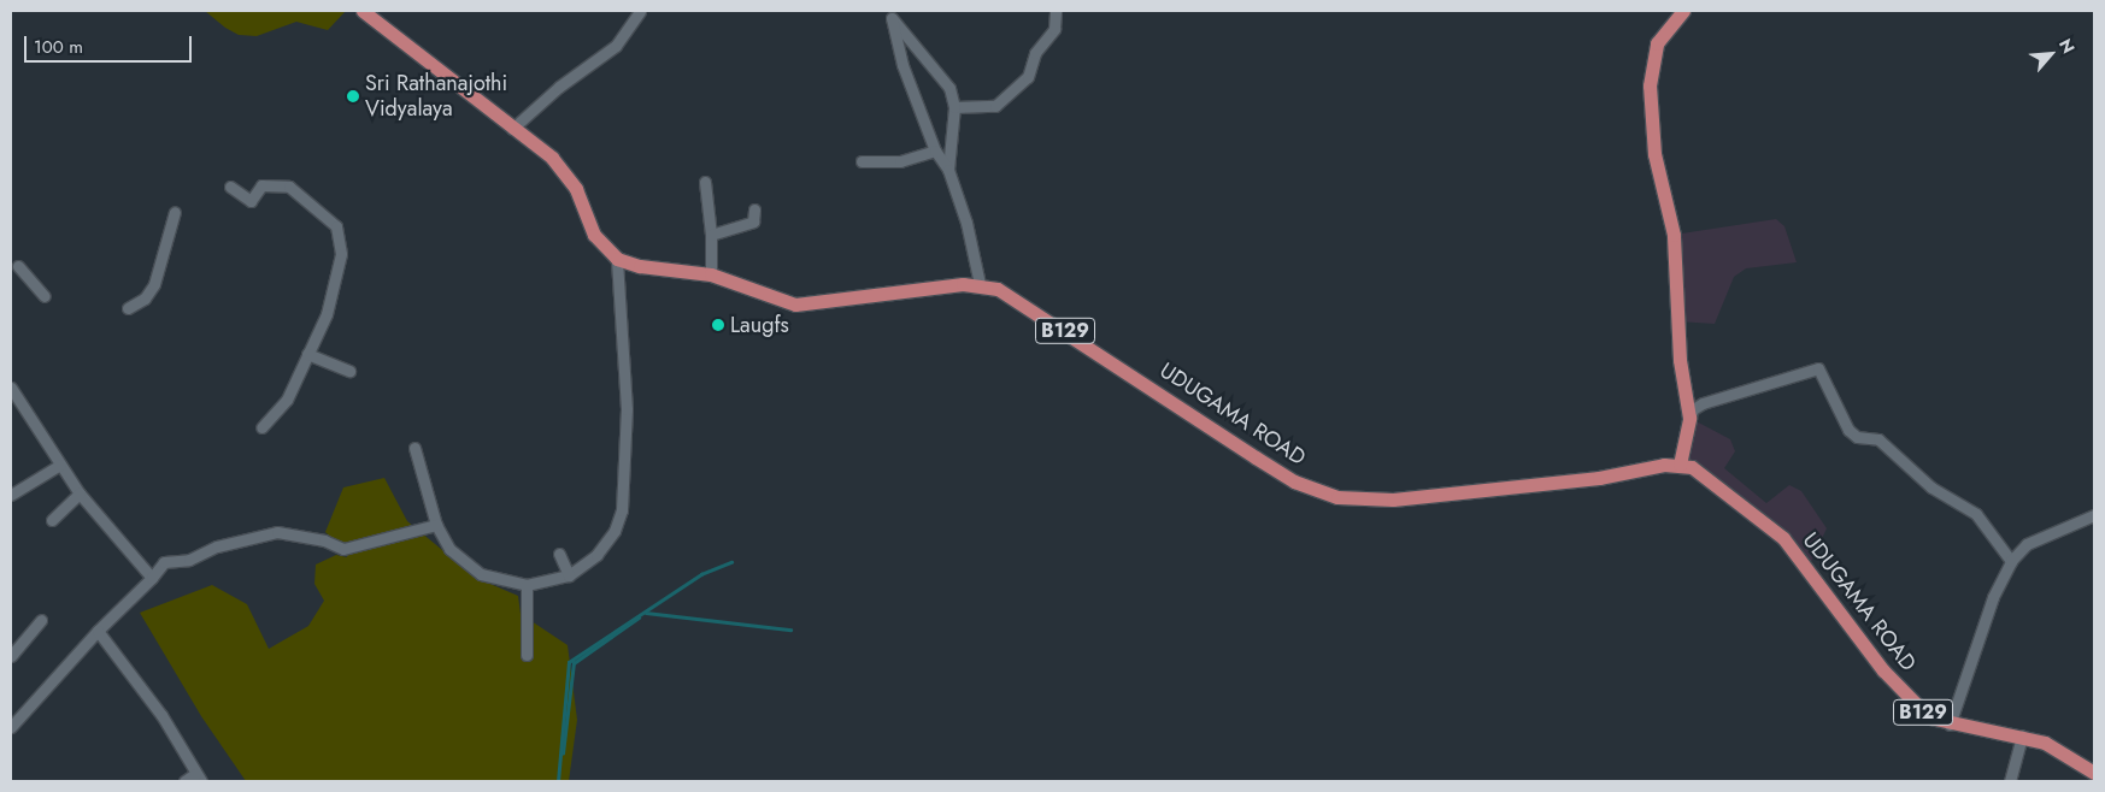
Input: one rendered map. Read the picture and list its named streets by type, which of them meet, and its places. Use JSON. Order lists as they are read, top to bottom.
{
  "streets": {
    "main road": ["B129", "UDUGAMA ROAD"]
  },
  "places": ["Sri Rathanajothi Vidyalaya", "Laugfs"],
  "scale_bar": "100 m",
  "north": "top right"
}
